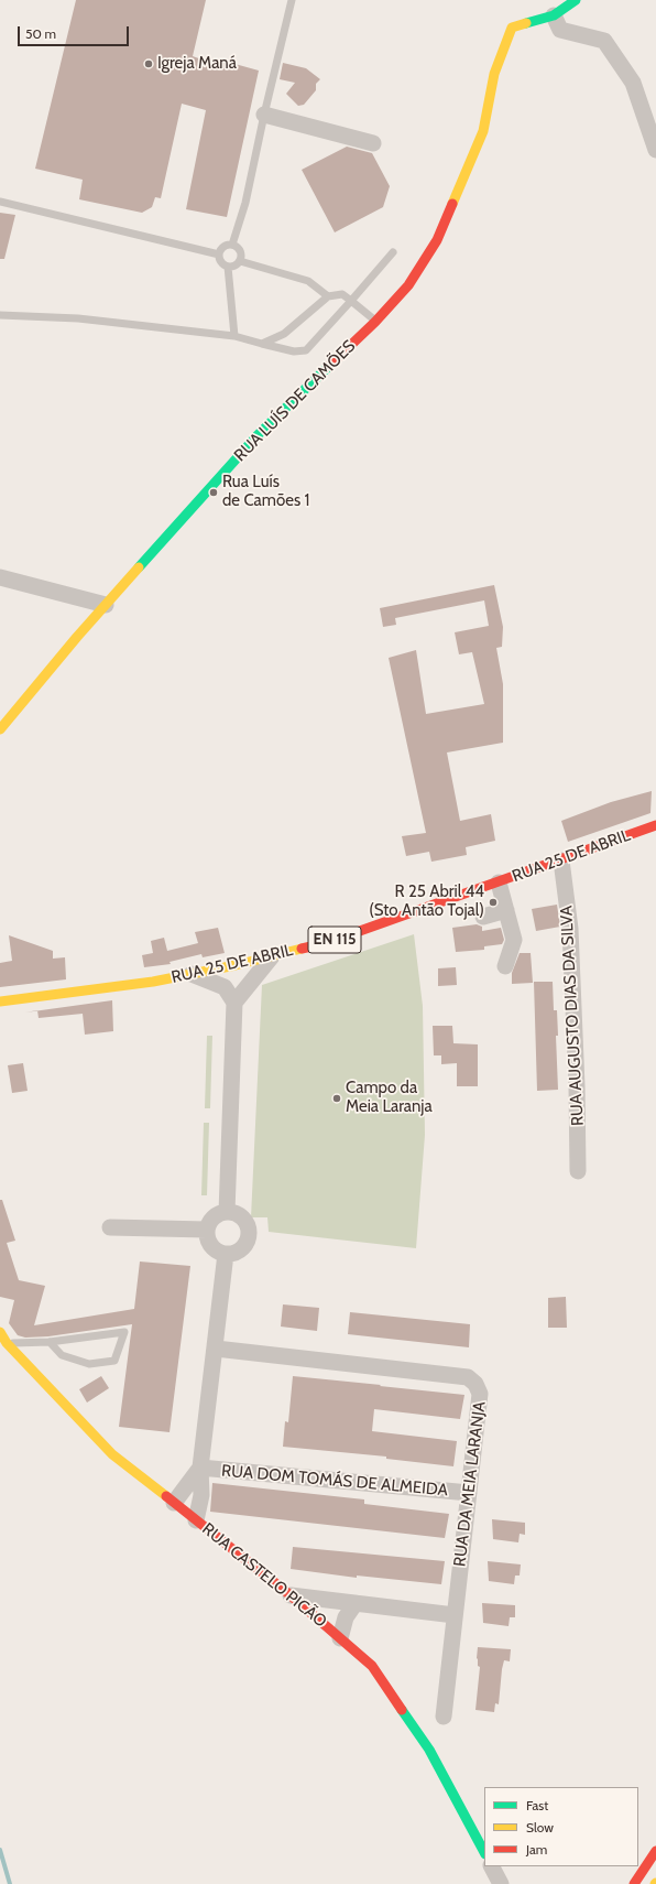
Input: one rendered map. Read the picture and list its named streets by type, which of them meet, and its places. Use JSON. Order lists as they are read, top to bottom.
{
  "streets": {
    "main road": [
      "RUA LUÍS DE CAMÕES",
      "RUA 25 DE ABRIL",
      "EN 115",
      "RUA CASTELO PICÃO"
    ],
    "street": ["RUA AUGUSTO DIAS DA SILVA", "RUA DOM TOMÁS DE ALMEIDA", "RUA DA MEIA LARANJA"]
  },
  "crossings": [
    ["RUA 25 DE ABRIL", "RUA AUGUSTO DIAS DA SILVA"],
    ["RUA DOM TOMÁS DE ALMEIDA", "RUA DA MEIA LARANJA"]
  ],
  "places": [
    "Igreja Maná",
    "Rua Luís de Camões 1",
    "R 25 Abril 44 (Sto Antão Tojal)",
    "Campo da Meia Laranja"
  ],
  "legend": ["Fast", "Slow", "Jam"],
  "scale_bar": "50 m"
}
